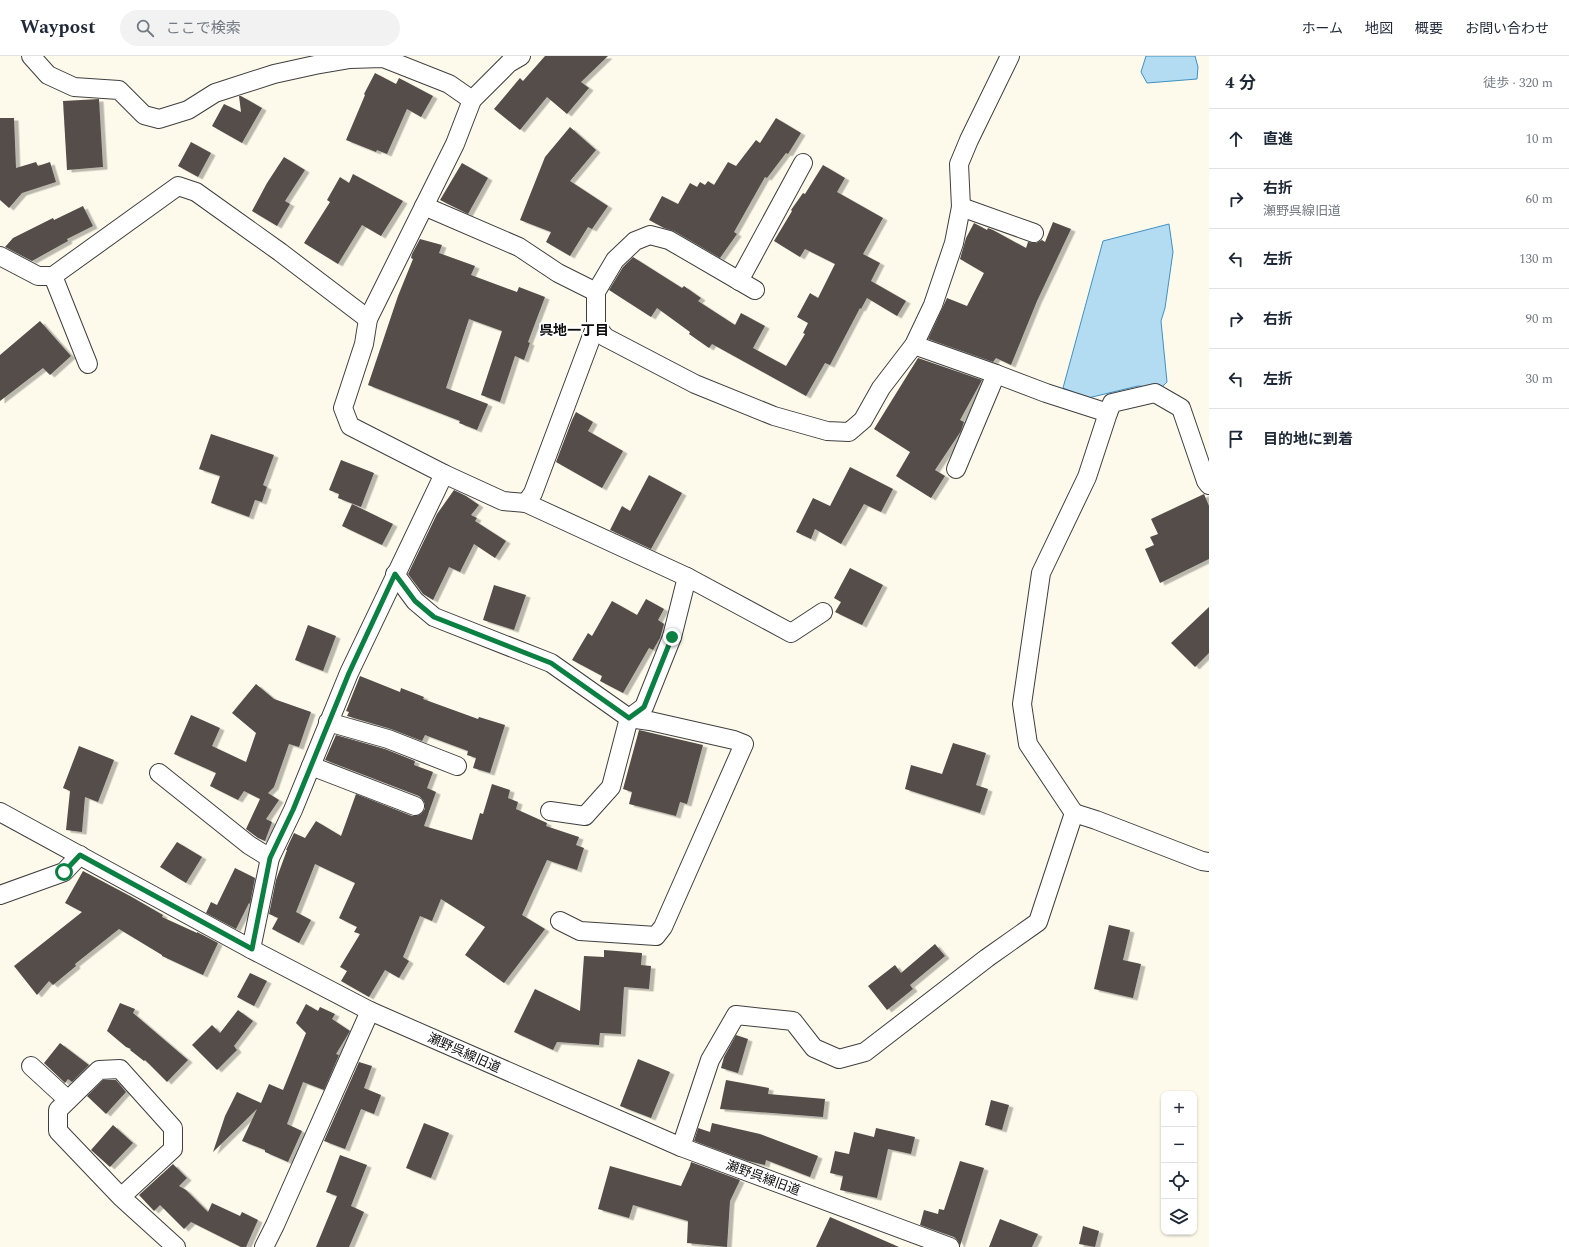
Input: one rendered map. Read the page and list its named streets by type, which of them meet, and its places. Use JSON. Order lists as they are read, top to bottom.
{
  "streets": {
    "street": ["瀬野呉線旧道"]
  },
  "districts": ["呉地一丁目"],
  "page": {
    "header": "Waypost",
    "search": "ここで検索",
    "nav": [
      "ホーム",
      "地図",
      "概要",
      "お問い合わせ"
    ],
    "heading": ["4 分", "徒歩 · 320 m"],
    "list": [
      ["直進", "10 m"],
      ["右折", "瀬野呉線旧道", "60 m"],
      ["左折", "130 m"],
      ["右折", "90 m"],
      ["左折", "30 m"],
      "目的地に到着"
    ],
    "map_buttons": ["+", "−"]
  }
}
